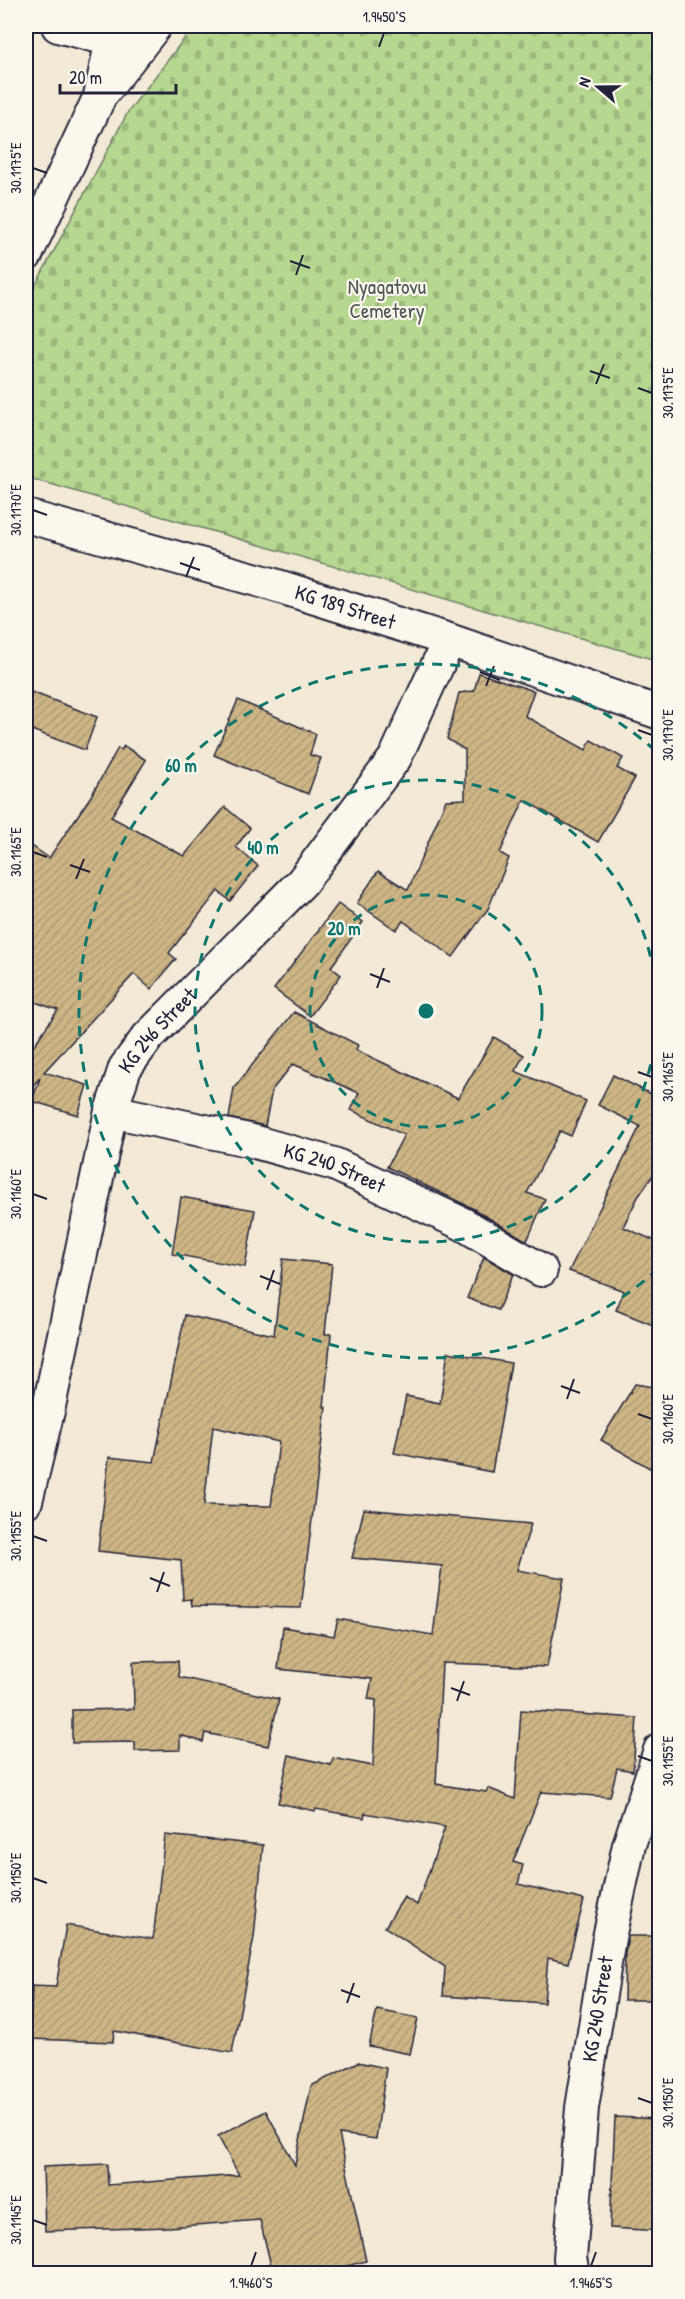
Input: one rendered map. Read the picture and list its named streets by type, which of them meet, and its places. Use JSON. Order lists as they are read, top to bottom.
{
  "streets": {
    "street": ["KG 189 Street", "KG 246 Street", "KG 240 Street"]
  },
  "crossings": [
    ["KG 189 Street", "KG 246 Street"],
    ["KG 246 Street", "KG 240 Street"]
  ],
  "parks": ["Nyagatovu Cemetery"],
  "scale_bar": "20 m",
  "north": "left",
  "coordinates": [
    "1.9450°S",
    "30.1175°E",
    "30.1170°E",
    "30.1165°E",
    "30.1160°E",
    "30.1155°E",
    "30.1150°E",
    "30.1145°E",
    "1.9460°S",
    "1.9465°S"
  ],
  "rings": ["60 m", "40 m", "20 m"]
}
